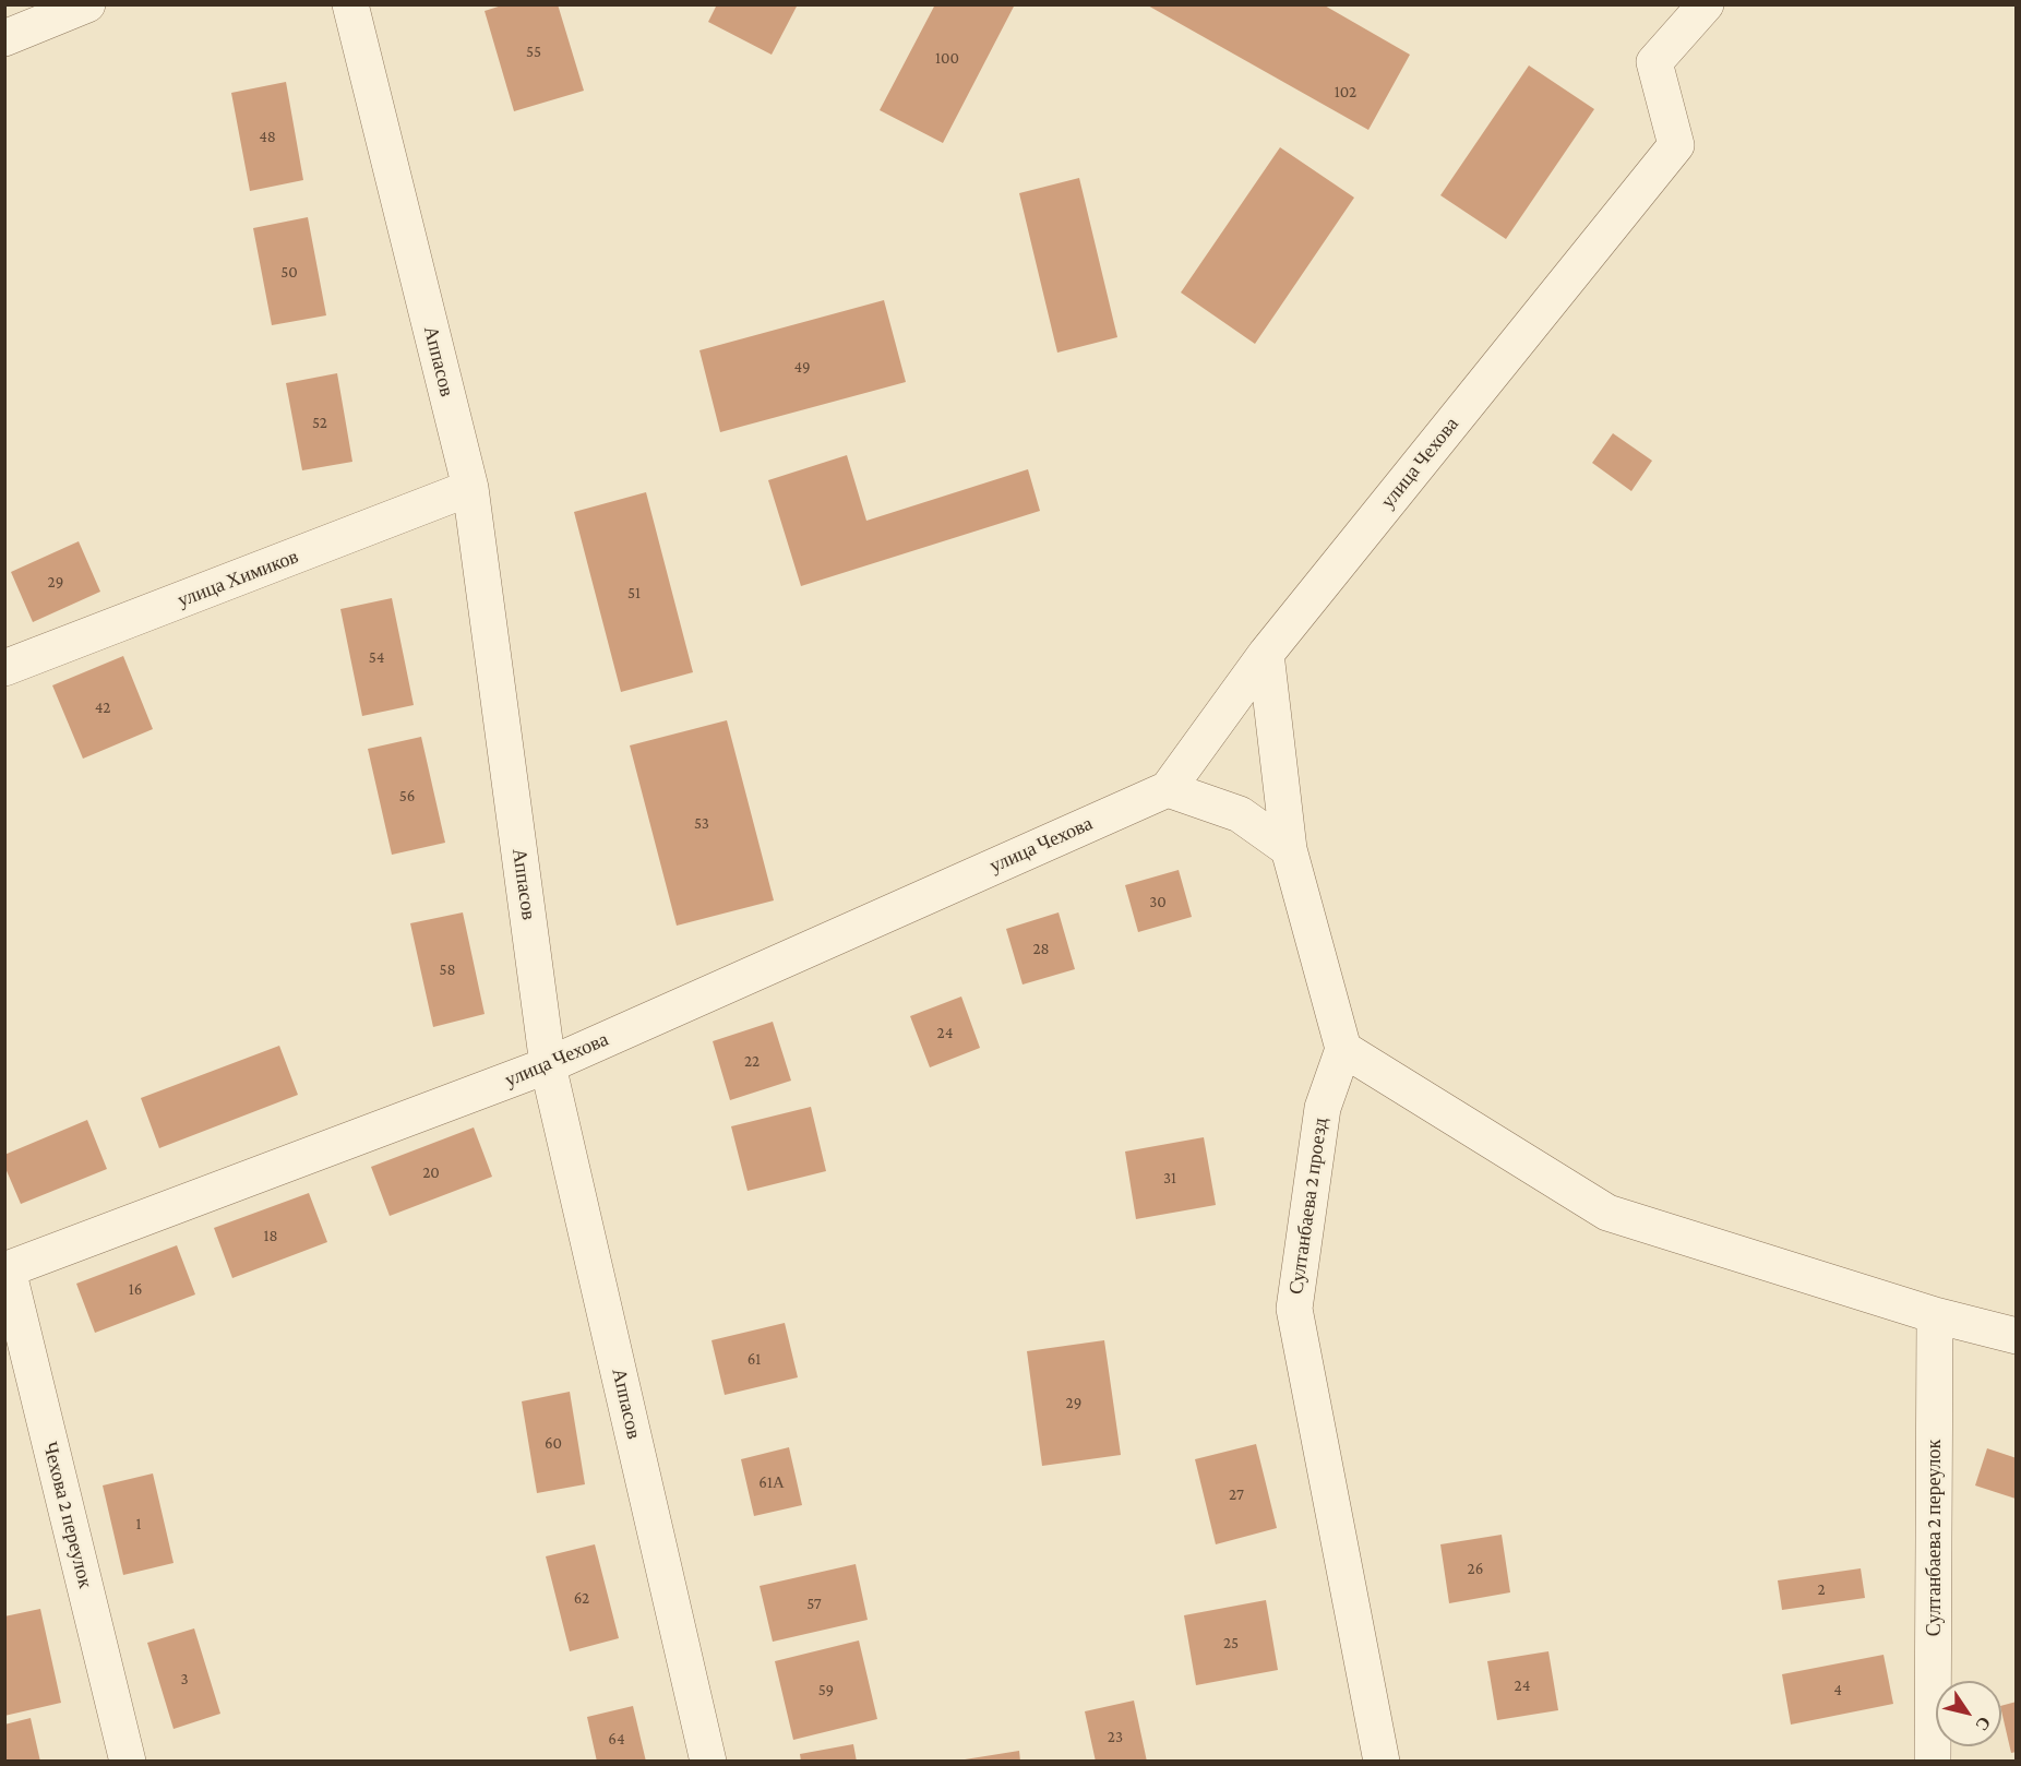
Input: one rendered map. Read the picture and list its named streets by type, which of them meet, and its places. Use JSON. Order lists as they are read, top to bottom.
{
  "streets": {
    "street": [
      "Аппасов",
      "улица Чехова",
      "улица Химиков",
      "Султанбаева 2 проезд",
      "Чехова 2 переулок",
      "Султанбаева 2 переулок"
    ]
  },
  "crossings": [
    ["Аппасов", "улица Чехова"],
    ["Аппасов", "улица Химиков"],
    ["улица Чехова", "Чехова 2 переулок"]
  ],
  "house_numbers": [
    "55",
    "100",
    "102",
    "48",
    "50",
    "49",
    "52",
    "29",
    "51",
    "54",
    "42",
    "56",
    "53",
    "30",
    "28",
    "58",
    "24",
    "22",
    "20",
    "31",
    "18",
    "16",
    "61",
    "29",
    "60",
    "61А",
    "27",
    "1",
    "26",
    "2",
    "62",
    "57",
    "25",
    "3",
    "24",
    "59",
    "4",
    "23",
    "64"
  ],
  "north": "bottom right"
}
